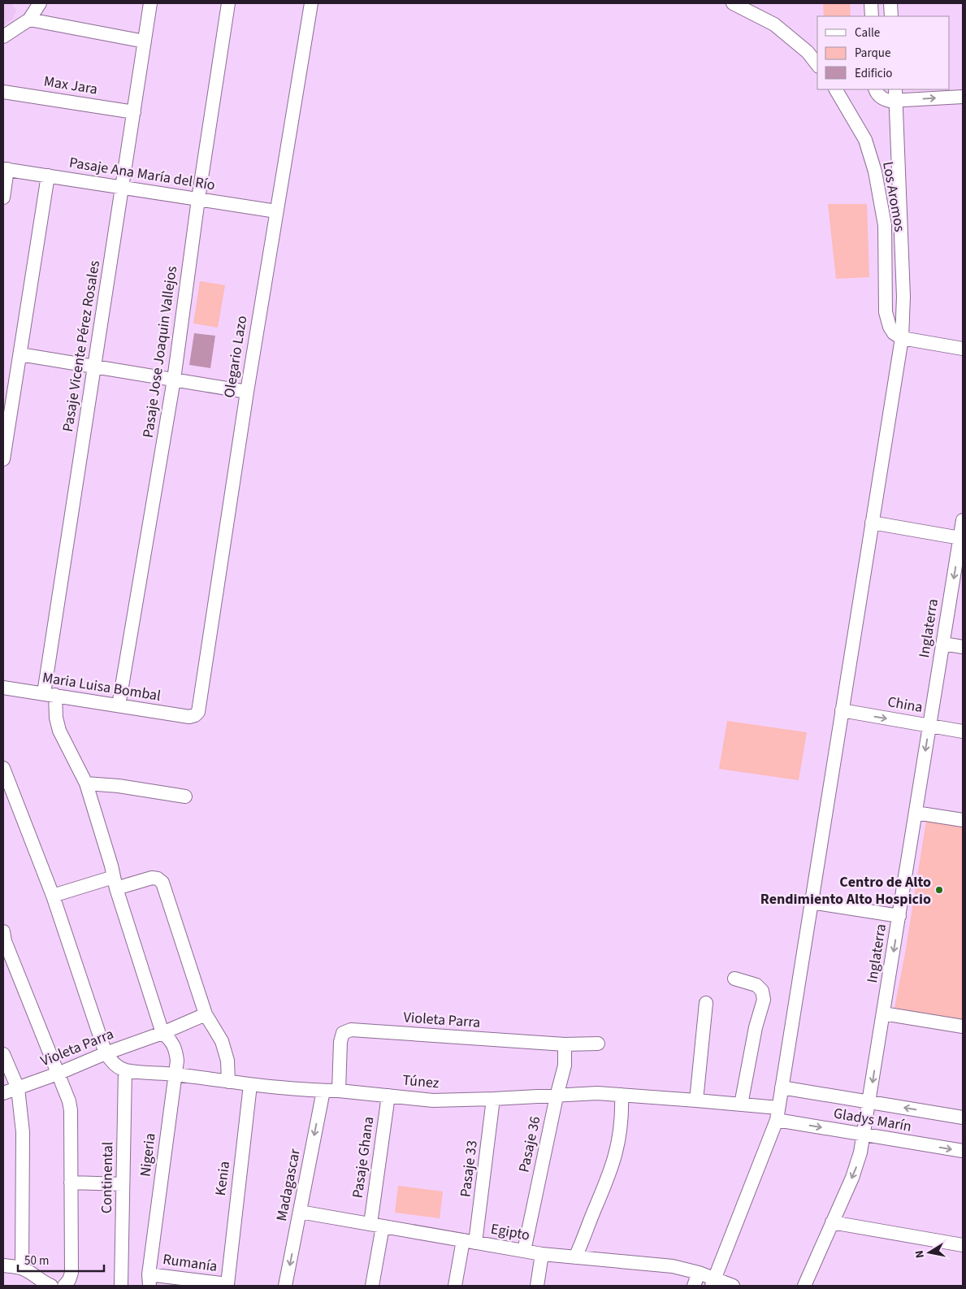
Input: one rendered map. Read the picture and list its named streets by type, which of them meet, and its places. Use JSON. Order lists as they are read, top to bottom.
{
  "streets": {
    "street": [
      "Max Jara",
      "Pasaje Ana María del Río",
      "Los Aromos",
      "Pasaje Vicente Pérez Rosales",
      "Pasaje Jose Joaquin Vallejos",
      "Olegario Lazo",
      "Inglaterra",
      "Maria Luisa Bombal",
      "China",
      "Violeta Parra",
      "Túnez",
      "Gladys Marín",
      "Pasaje 36",
      "Nigeria",
      "Pasaje Ghana",
      "Pasaje 33",
      "Continental",
      "Kenia",
      "Madagascar",
      "Egipto",
      "Rumanía"
    ]
  },
  "crossings": [
    ["Max Jara", "Pasaje Vicente Pérez Rosales"],
    ["Pasaje Ana María del Río", "Pasaje Vicente Pérez Rosales"],
    ["Pasaje Ana María del Río", "Pasaje Jose Joaquin Vallejos"],
    ["Pasaje Ana María del Río", "Olegario Lazo"],
    ["Pasaje Vicente Pérez Rosales", "Maria Luisa Bombal"],
    ["Pasaje Vicente Pérez Rosales", "Violeta Parra"],
    ["Pasaje Vicente Pérez Rosales", "Nigeria"],
    ["Pasaje Jose Joaquin Vallejos", "Maria Luisa Bombal"],
    ["Olegario Lazo", "Maria Luisa Bombal"],
    ["Inglaterra", "China"],
    ["Inglaterra", "Gladys Marín"],
    ["Violeta Parra", "Túnez"],
    ["Violeta Parra", "Pasaje 36"],
    ["Violeta Parra", "Nigeria"],
    ["Túnez", "Gladys Marín"],
    ["Túnez", "Pasaje 36"],
    ["Túnez", "Nigeria"],
    ["Túnez", "Pasaje Ghana"],
    ["Túnez", "Pasaje 33"],
    ["Túnez", "Continental"],
    ["Túnez", "Kenia"],
    ["Túnez", "Madagascar"],
    ["Pasaje 36", "Egipto"],
    ["Nigeria", "Rumanía"],
    ["Pasaje Ghana", "Egipto"],
    ["Pasaje 33", "Egipto"],
    ["Kenia", "Rumanía"],
    ["Madagascar", "Egipto"]
  ],
  "one_way": ["China", "Madagascar"],
  "places": ["Centro de Alto Rendimiento Alto Hospicio"],
  "legend": ["Calle", "Parque", "Edificio"],
  "scale_bar": "50 m",
  "north": "left"
}
